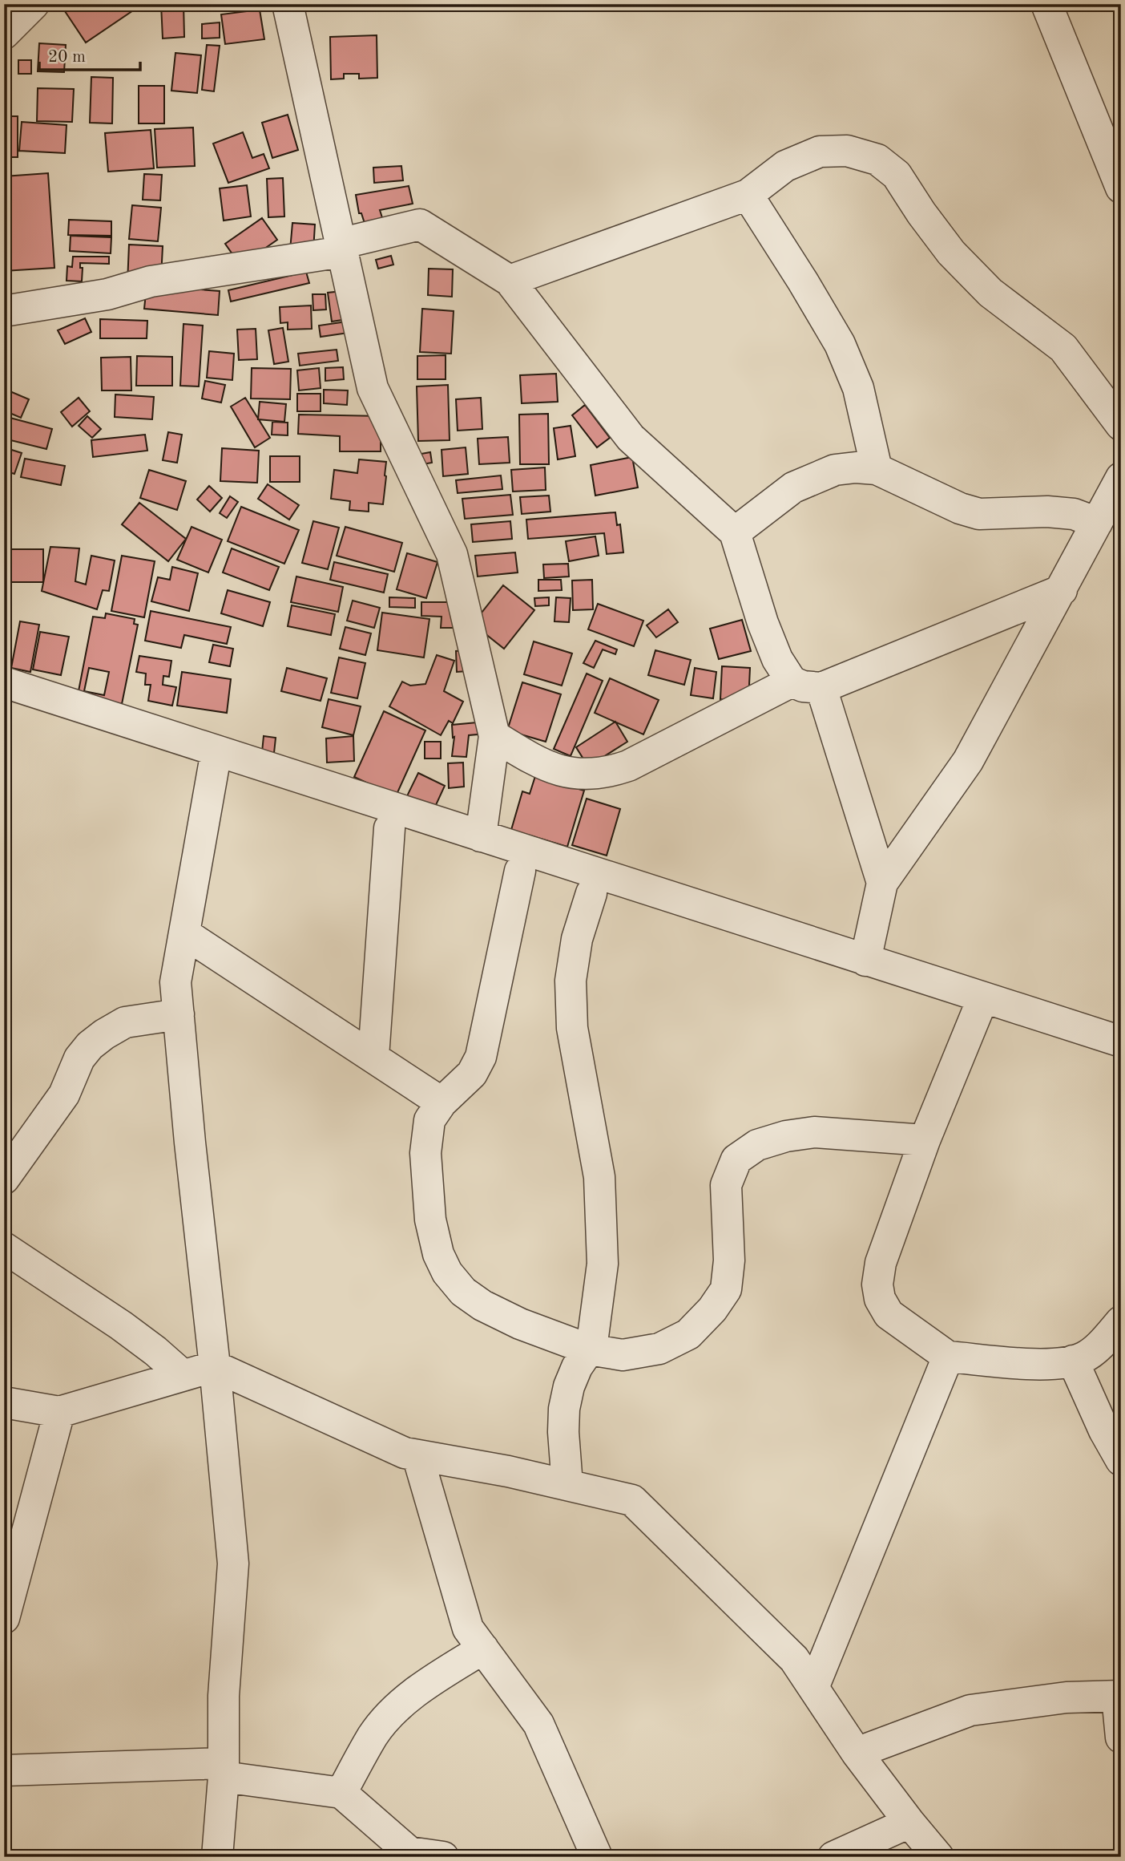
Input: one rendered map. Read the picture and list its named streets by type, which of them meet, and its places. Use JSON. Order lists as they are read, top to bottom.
{
  "scale_bar": "20 m"
}
